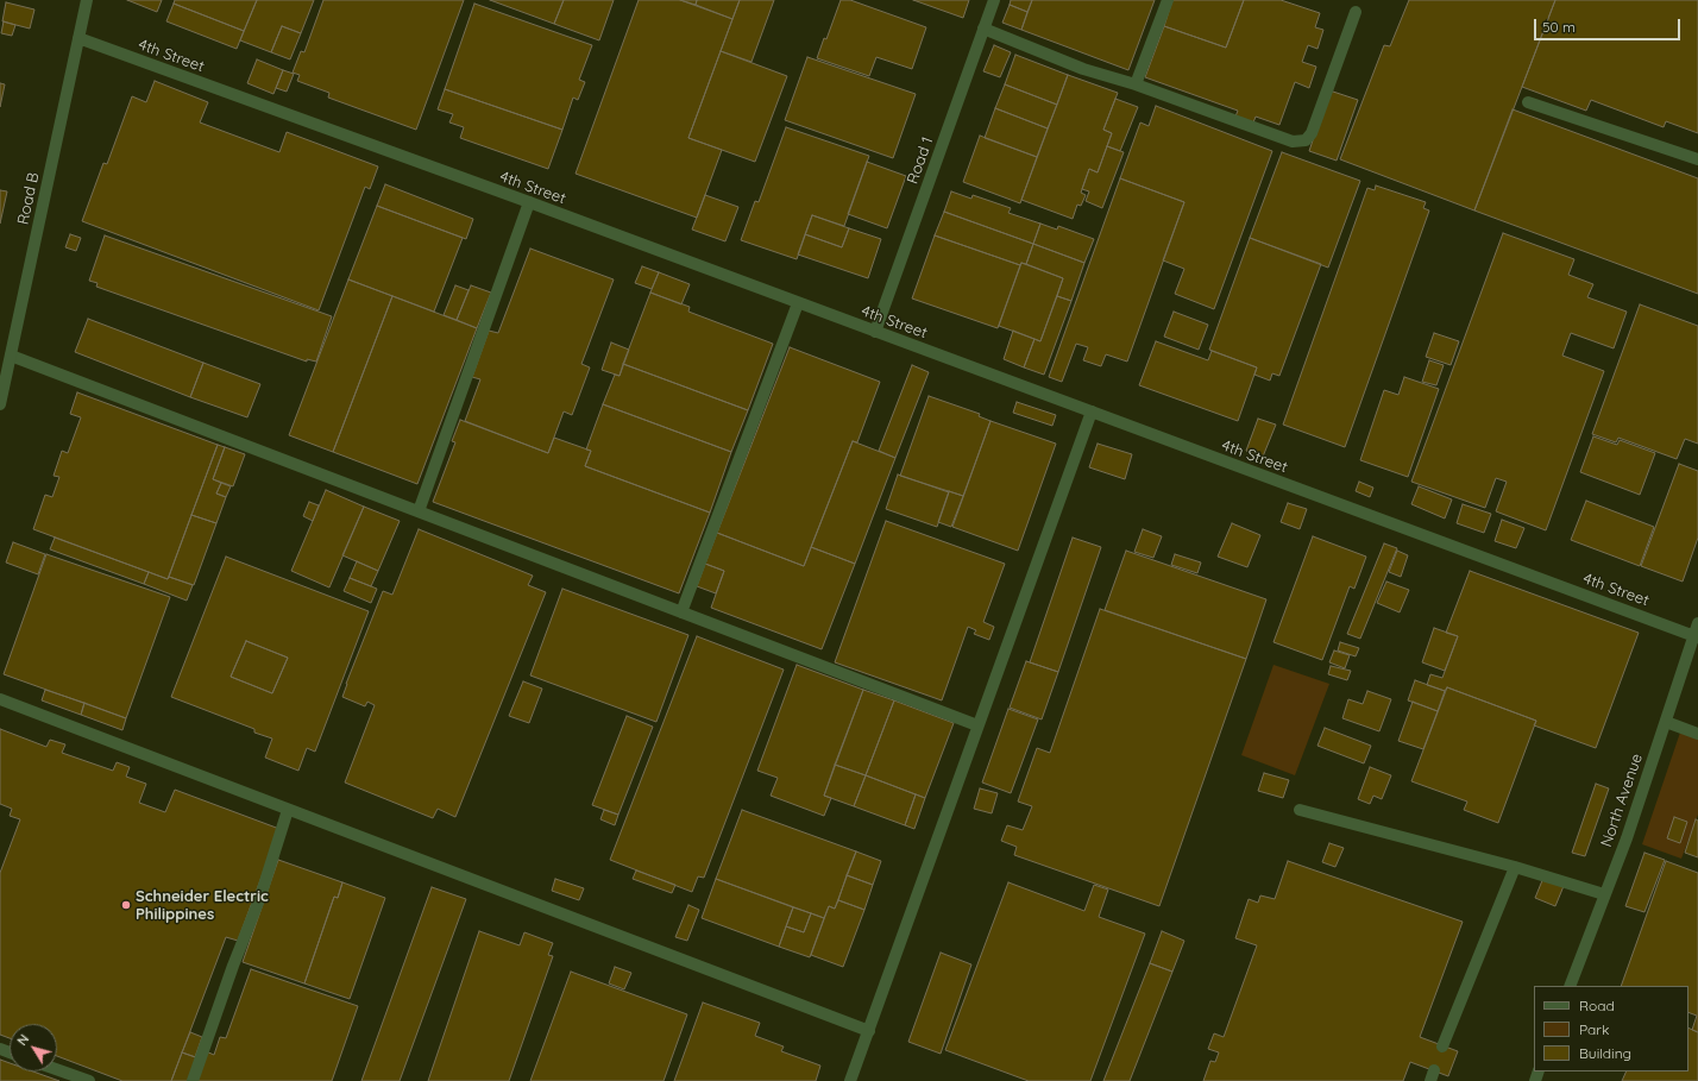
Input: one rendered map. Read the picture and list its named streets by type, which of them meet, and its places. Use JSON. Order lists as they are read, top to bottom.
{
  "streets": {
    "street": [
      "4th Street",
      "Road 1",
      "Road B",
      "North Avenue"
    ]
  },
  "crossings": [
    ["4th Street", "Road 1"],
    ["4th Street", "Road B"],
    ["4th Street", "North Avenue"]
  ],
  "places": ["Schneider Electric Philippines"],
  "legend": ["Road", "Park", "Building"],
  "scale_bar": "50 m",
  "north": "top left"
}
